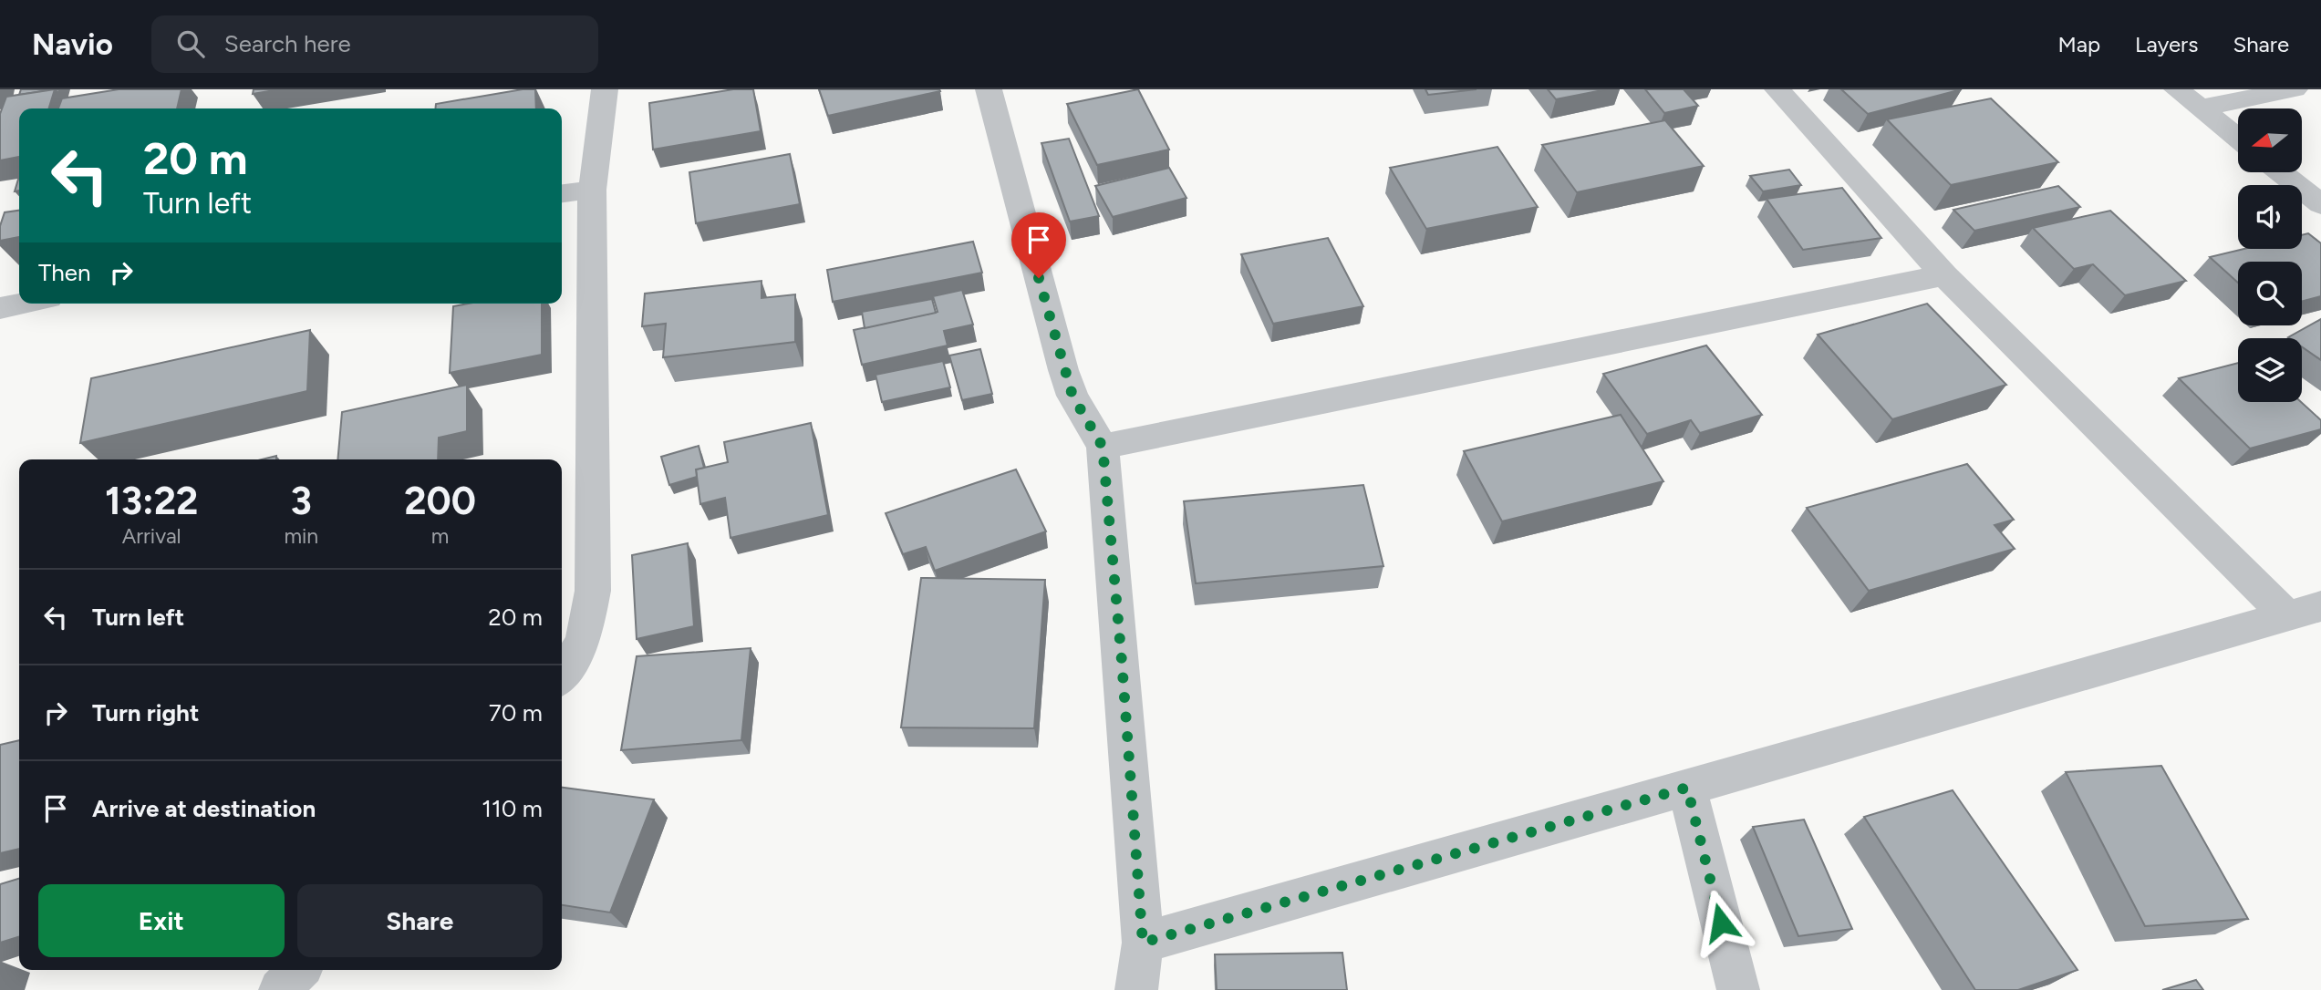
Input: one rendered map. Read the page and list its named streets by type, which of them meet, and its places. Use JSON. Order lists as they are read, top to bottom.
{
  "north": "left",
  "page": {
    "header": "Navio",
    "search": "Search here",
    "nav": ["Map", "Layers", "Share"],
    "turn": ["20 m", "Turn left"],
    "then": "Then",
    "eta": [
      "13:22",
      "Arrival",
      "3",
      "min",
      "200",
      "m"
    ],
    "list": [
      {
        "name": "Turn left",
        "value": "20 m"
      },
      {
        "name": "Turn right",
        "value": "70 m"
      },
      {
        "name": "Arrive at destination",
        "value": "110 m"
      }
    ],
    "buttons": ["Exit", "Share"]
  }
}
